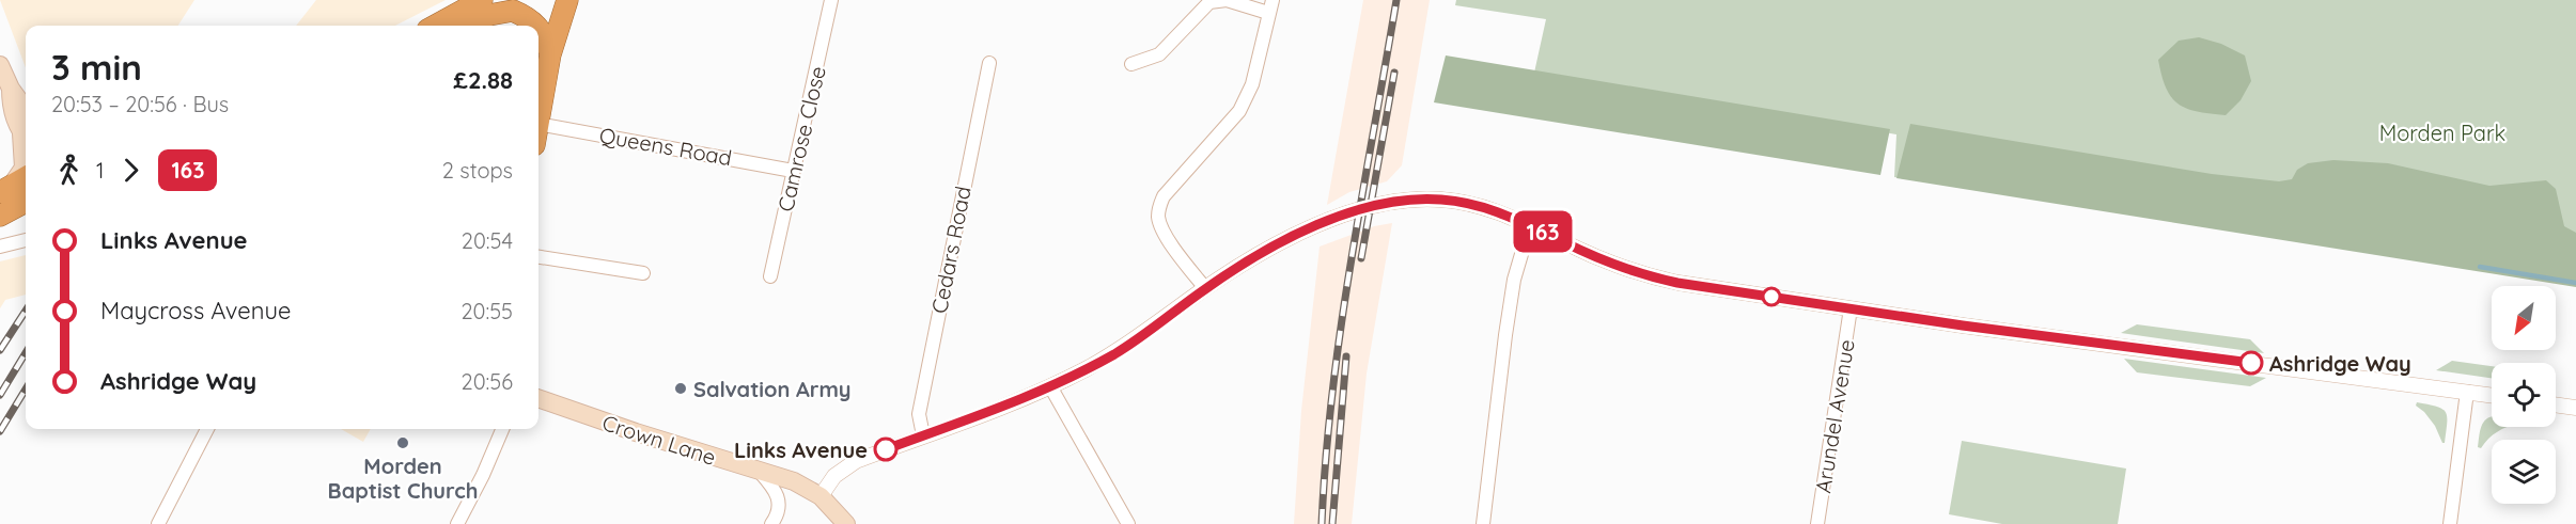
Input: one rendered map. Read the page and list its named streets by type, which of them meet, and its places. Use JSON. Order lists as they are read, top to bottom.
{
  "streets": {
    "main road": ["Crown Lane"],
    "street": [
      "Camrose Close",
      "Queens Road",
      "Cedars Road",
      "Arundel Avenue"
    ]
  },
  "crossings": [
    ["Camrose Close", "Queens Road"]
  ],
  "parks": ["Morden Park"],
  "places": [
    "Ashridge Way",
    "Salvation Army",
    "Morden Baptist Church",
    "Links Avenue"
  ],
  "lines": ["bus line 163"],
  "north": "bottom left",
  "page": {
    "on_map": "163",
    "heading": ["3 min", "20:53 – 20:56 · Bus", "£2.88"],
    "legs": ["1", "163", "2 stops"],
    "list": [
      {
        "name": "Links Avenue",
        "value": "20:54"
      },
      {
        "name": "Maycross Avenue",
        "value": "20:55"
      },
      {
        "name": "Ashridge Way",
        "value": "20:56"
      }
    ]
  }
}
